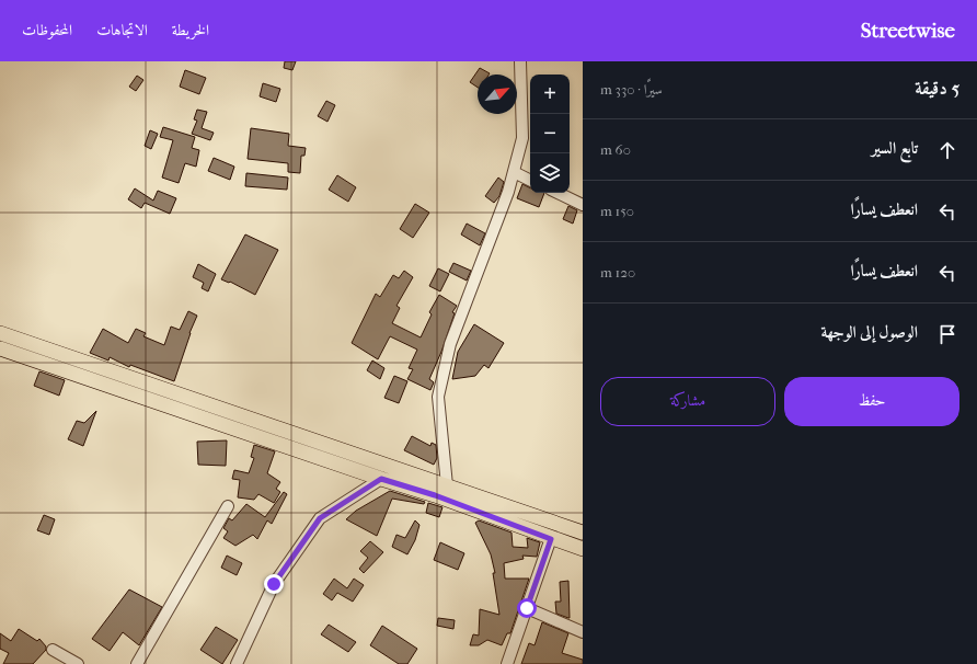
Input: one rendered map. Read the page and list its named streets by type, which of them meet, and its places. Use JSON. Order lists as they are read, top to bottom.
{
  "north": "top right",
  "page": {
    "header": "Streetwise",
    "nav": ["الخريطة", "الاتجاهات", "المحفوظات"],
    "heading": ["5 دقيقة", "سيرًا · 330 m"],
    "map_buttons": ["+", "−"],
    "list": [
      ["تابع السير", "60 m"],
      ["انعطف يسارًا", "150 m"],
      ["انعطف يسارًا", "120 m"],
      "الوصول إلى الوجهة"
    ],
    "buttons": ["حفظ", "مشاركة"]
  }
}
